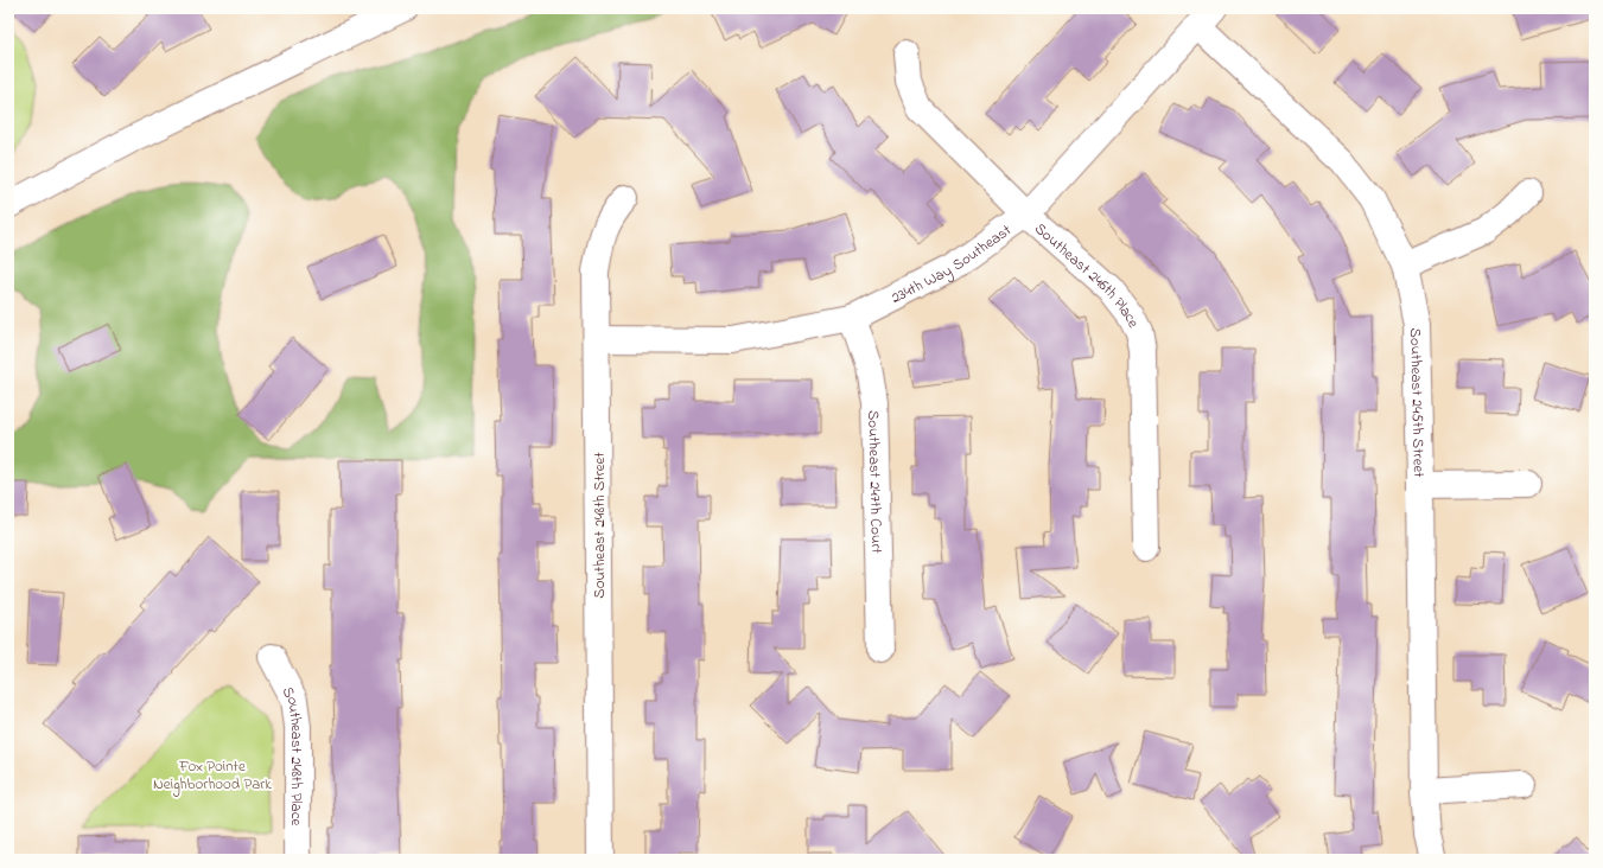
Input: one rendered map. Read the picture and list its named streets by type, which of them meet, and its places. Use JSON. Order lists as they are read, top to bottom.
{
  "streets": {
    "street": [
      "234th Way Southeast",
      "Southeast 246th Place",
      "Southeast 245th Street",
      "Southeast 247th Court",
      "Southeast 248th Street",
      "Southeast 248th Place"
    ]
  },
  "crossings": [
    ["234th Way Southeast", "Southeast 246th Place"],
    ["234th Way Southeast", "Southeast 245th Street"],
    ["234th Way Southeast", "Southeast 247th Court"],
    ["234th Way Southeast", "Southeast 248th Street"]
  ],
  "parks": ["Fox Pointe Neighborhood Park"]
}
